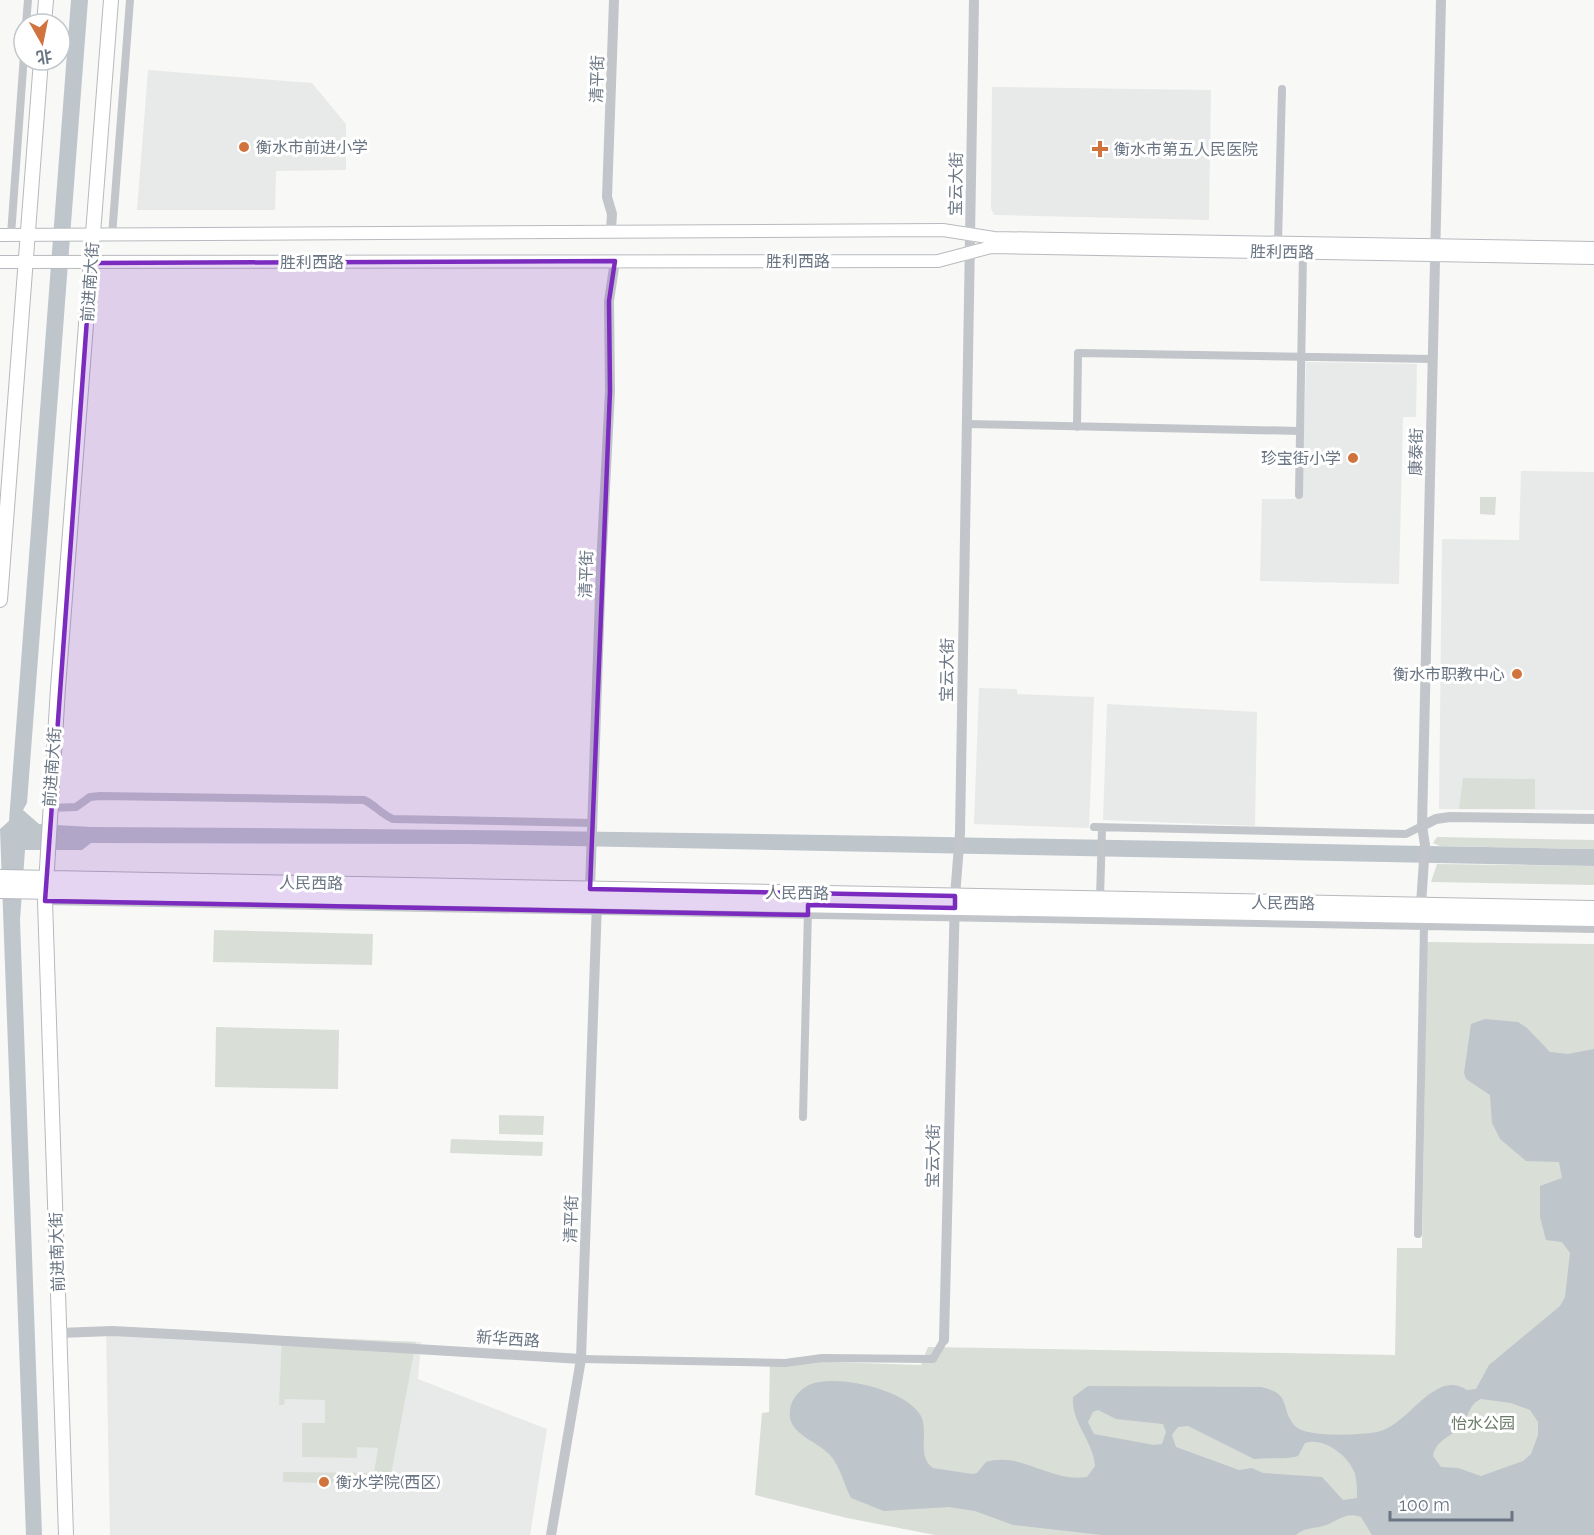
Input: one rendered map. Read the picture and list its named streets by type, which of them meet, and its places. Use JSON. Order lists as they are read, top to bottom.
{
  "streets": {
    "main road": ["胜利西路", "前进南大街", "人民西路"],
    "street": [
      "清平街",
      "宝云大街",
      "康泰街",
      "新华西路"
    ]
  },
  "crossings": [
    ["清平街", "胜利西路"],
    ["清平街", "人民西路"],
    ["清平街", "新华西路"],
    ["宝云大街", "胜利西路"],
    ["宝云大街", "人民西路"],
    ["宝云大街", "新华西路"],
    ["胜利西路", "前进南大街"],
    ["胜利西路", "康泰街"],
    ["前进南大街", "人民西路"],
    ["前进南大街", "新华西路"],
    ["康泰街", "人民西路"]
  ],
  "parks": ["怡水公园"],
  "places": {
    "other": [
      "衡水市前进小学",
      "珍宝街小学",
      "衡水市职教中心",
      "衡水学院(西区)"
    ],
    "health": ["衡水市第五人民医院"]
  },
  "scale_bar": "100 m",
  "north": "bottom"
}
